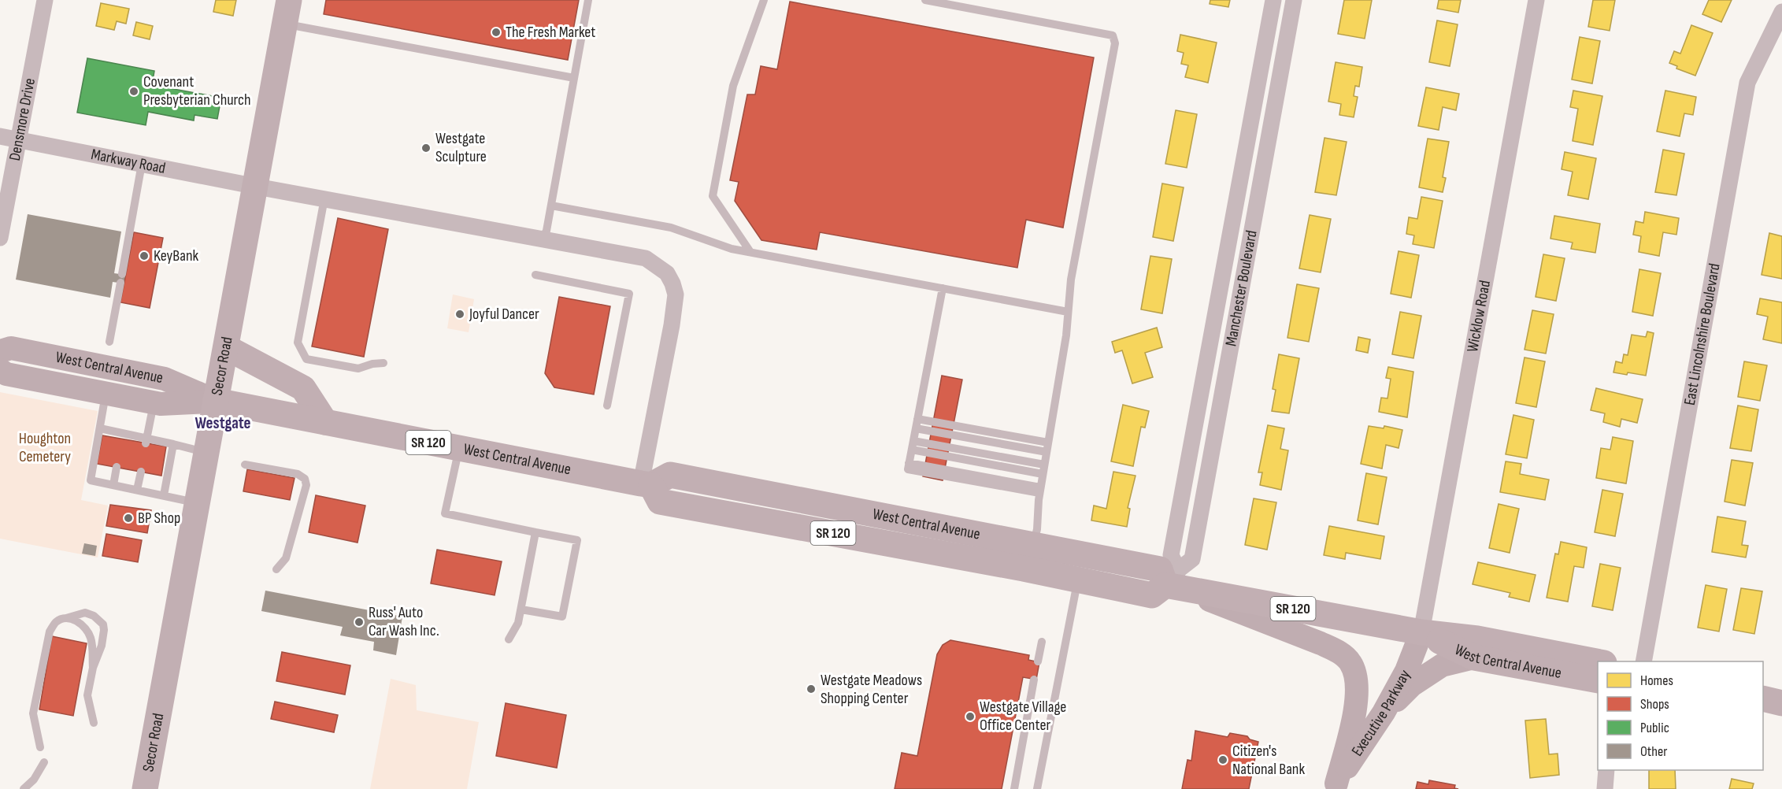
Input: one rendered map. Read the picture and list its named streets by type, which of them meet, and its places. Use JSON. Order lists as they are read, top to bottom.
{
  "streets": {
    "main road": ["Secor Road", "West Central Avenue", "SR 120"],
    "street": [
      "Densmore Drive",
      "Markway Road",
      "Manchester Boulevard",
      "Wicklow Road",
      "East Lincolnshire Boulevard",
      "Executive Parkway"
    ]
  },
  "crossings": [
    ["Densmore Drive", "Markway Road"],
    ["Markway Road", "Secor Road"],
    ["Markway Road", "West Central Avenue"],
    ["Manchester Boulevard", "West Central Avenue"],
    ["Wicklow Road", "West Central Avenue"],
    ["Wicklow Road", "Executive Parkway"],
    ["Secor Road", "West Central Avenue"],
    ["West Central Avenue", "Executive Parkway"]
  ],
  "districts": ["Westgate"],
  "parks": ["Houghton Cemetery"],
  "places": [
    "The Fresh Market",
    "Covenant Presbyterian Church",
    "Westgate Sculpture",
    "KeyBank",
    "Joyful Dancer",
    "BP Shop",
    "Russ' Auto Car Wash Inc.",
    "Westgate Meadows Shopping Center",
    "Westgate Village Office Center",
    "Citizen's National Bank"
  ],
  "legend": [
    "Homes",
    "Shops",
    "Public",
    "Other"
  ]
}
